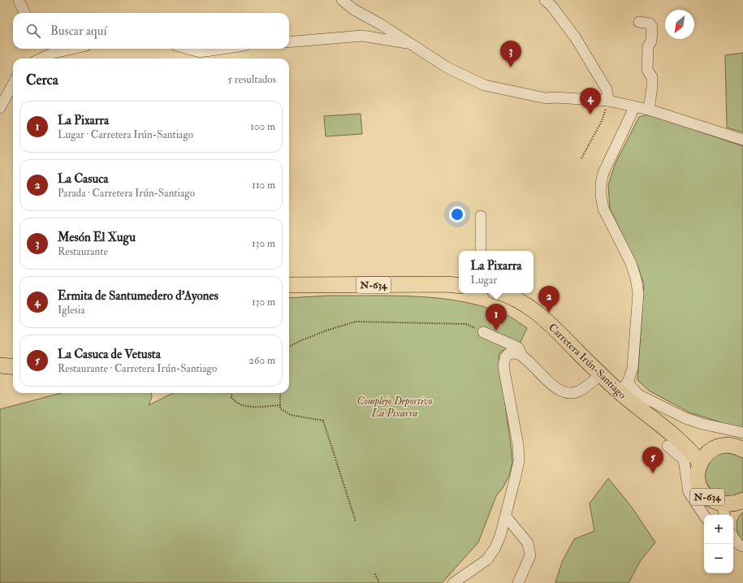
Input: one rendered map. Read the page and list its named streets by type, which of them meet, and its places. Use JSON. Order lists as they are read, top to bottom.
{
  "streets": {
    "highway": ["N-634", "Carretera Irún-Santiago"]
  },
  "crossings": [
    ["N-634", "Carretera Irún-Santiago"]
  ],
  "parks": ["Complejo Deportivo La Pixarra"],
  "north": "bottom left",
  "page": {
    "search": "Buscar aquí",
    "pins": [
      "3",
      "4",
      "2",
      "1",
      "5"
    ],
    "heading": ["Cerca", "5 resultados"],
    "list": [
      {
        "mark": "1",
        "name": "La Pixarra",
        "note": "Lugar · Carretera Irún-Santiago",
        "value": "100 m"
      },
      {
        "mark": "2",
        "name": "La Casuca",
        "note": "Parada · Carretera Irún-Santiago",
        "value": "110 m"
      },
      {
        "mark": "3",
        "name": "Mesón El Xugu",
        "note": "Restaurante",
        "value": "130 m"
      },
      {
        "mark": "4",
        "name": "Ermita de Santumedero d'Ayones",
        "note": "Iglesia",
        "value": "130 m"
      },
      {
        "mark": "5",
        "name": "La Casuca de Vetusta",
        "note": "Restaurante · Carretera Irún-Santiago",
        "value": "260 m"
      }
    ],
    "popup": ["La Pixarra", "Lugar"],
    "map_buttons": ["+", "−"]
  }
}
